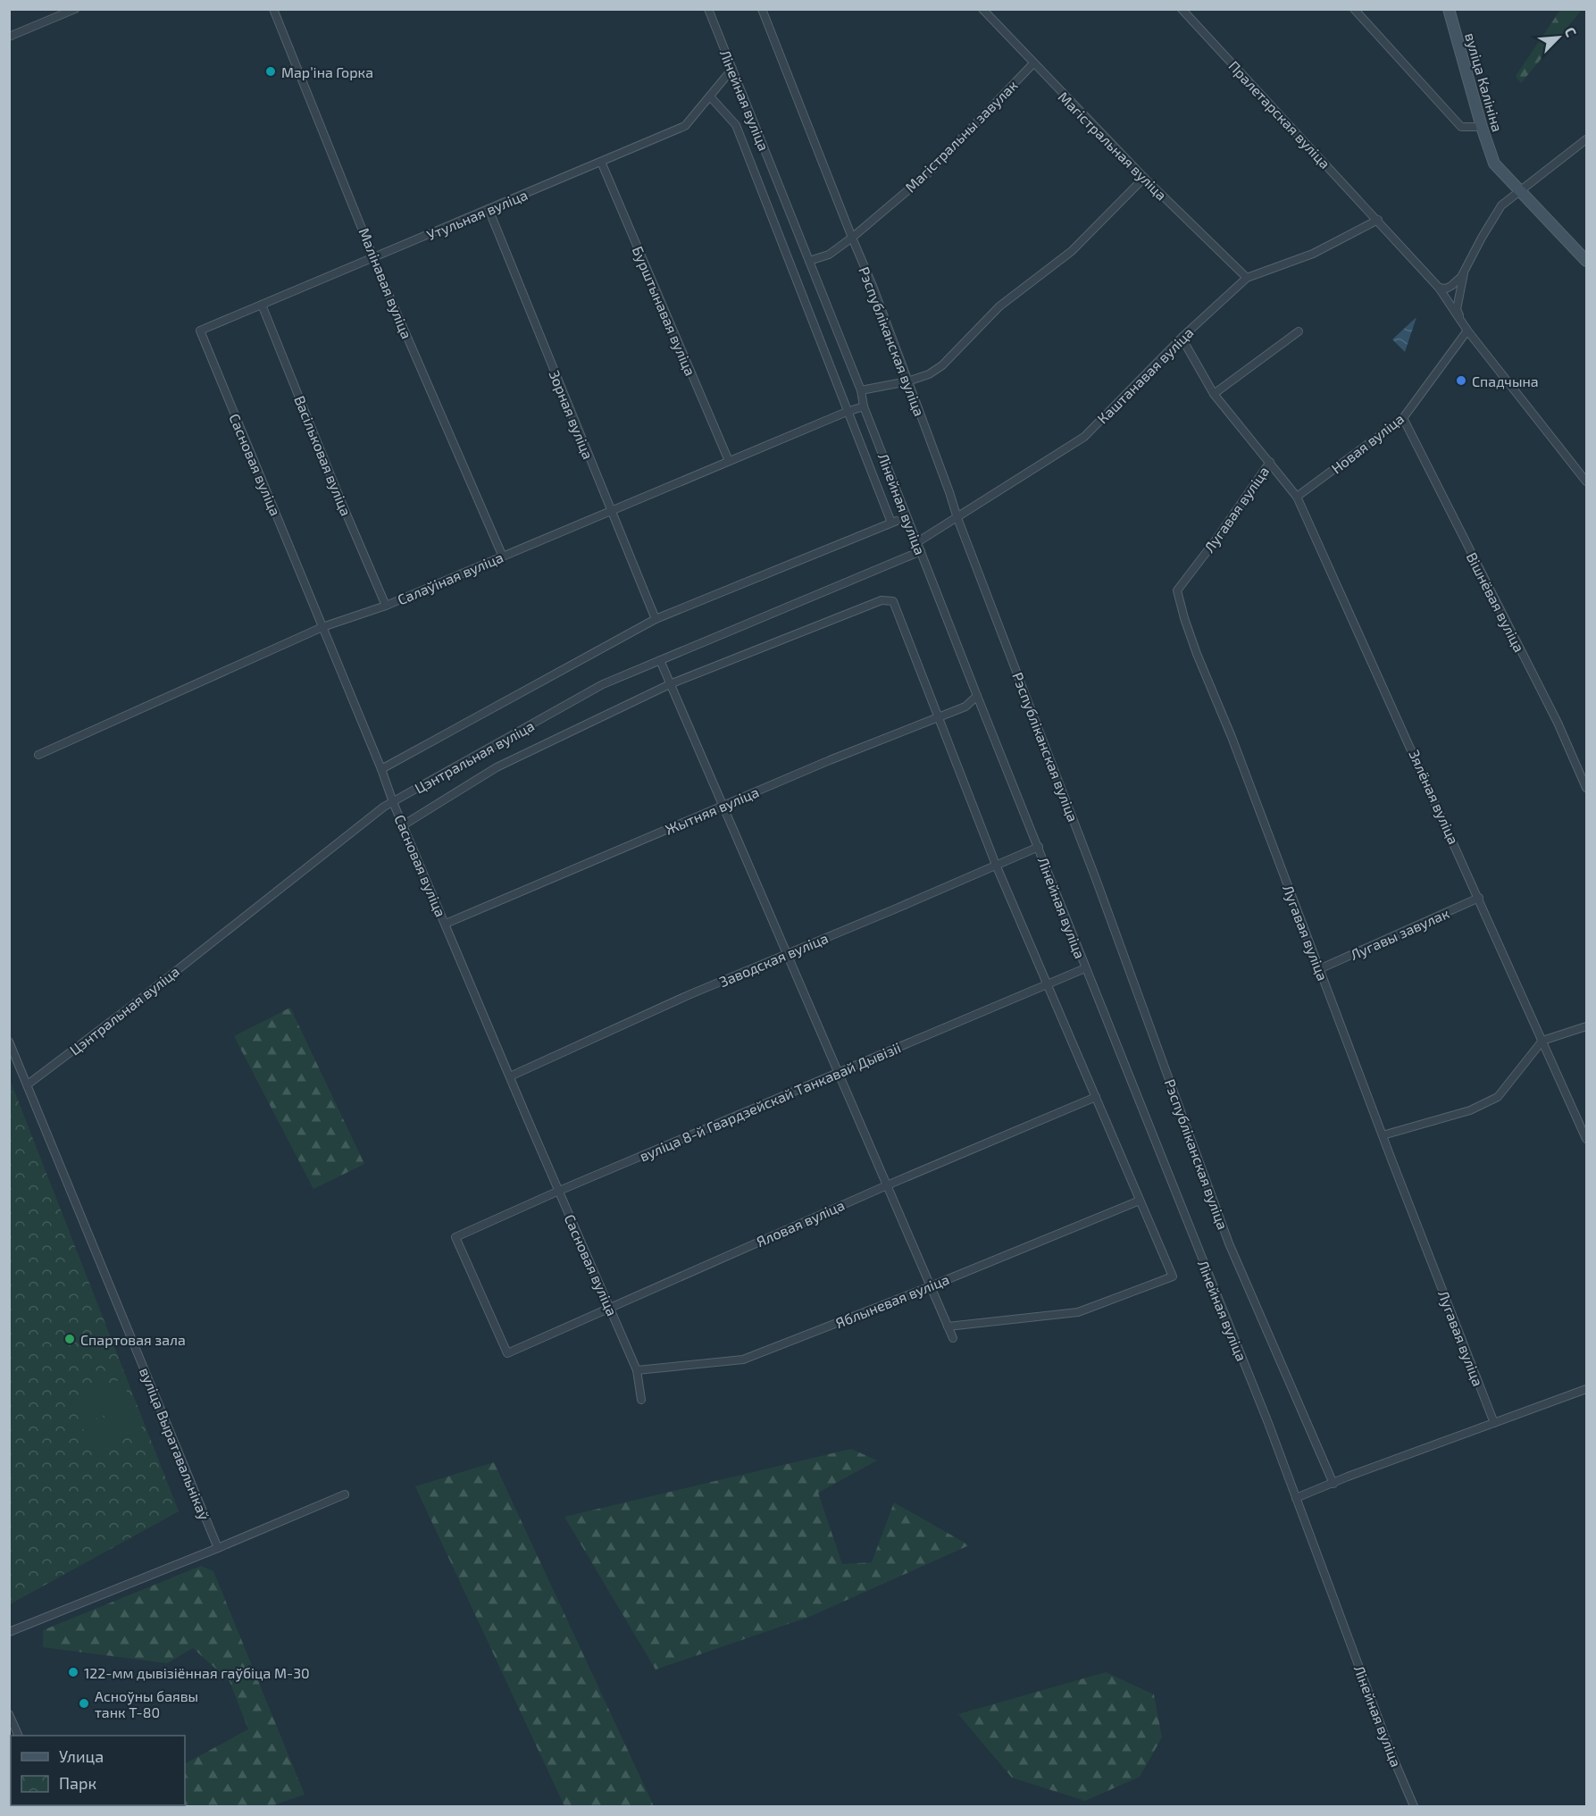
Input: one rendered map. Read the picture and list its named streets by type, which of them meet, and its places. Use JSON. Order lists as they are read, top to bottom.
{
  "streets": {
    "main road": ["вуліца Калініна"],
    "street": [
      "Лінейная вуліца",
      "Пралетарская вуліца",
      "Магістральны завулак",
      "Магістральная вуліца",
      "Утульная вуліца",
      "Малінавая вуліца",
      "Бурштынавая вуліца",
      "Рэспубліканская вуліца",
      "Каштанавая вуліца",
      "Зорная вуліца",
      "Новая вуліца",
      "Васільковая вуліца",
      "Сасновая вуліца",
      "Лугавая вуліца",
      "Салаўіная вуліца",
      "Вішнёвая вуліца",
      "Цэнтральная вуліца",
      "Зялёная вуліца",
      "Жытняя вуліца",
      "Лугавы завулак",
      "Заводская вуліца",
      "вуліца 8-й Гвардзейскай Танкавай Дывізіі",
      "Яловая вуліца",
      "Яблыневая вуліца",
      "вуліца Выратавальнікаў"
    ]
  },
  "crossings": [
    ["Лінейная вуліца", "Магістральны завулак"],
    ["Лінейная вуліца", "Утульная вуліца"],
    ["Лінейная вуліца", "Каштанавая вуліца"],
    ["Лінейная вуліца", "Зорная вуліца"],
    ["Лінейная вуліца", "Салаўіная вуліца"],
    ["Лінейная вуліца", "Цэнтральная вуліца"],
    ["Лінейная вуліца", "Жытняя вуліца"],
    ["Лінейная вуліца", "Заводская вуліца"],
    ["Лінейная вуліца", "вуліца 8-й Гвардзейскай Танкавай Дывізіі"],
    ["Пралетарская вуліца", "Каштанавая вуліца"],
    ["Пралетарская вуліца", "Новая вуліца"],
    ["Магістральны завулак", "Магістральная вуліца"],
    ["Магістральны завулак", "Рэспубліканская вуліца"],
    ["Магістральная вуліца", "Каштанавая вуліца"],
    ["Утульная вуліца", "Малінавая вуліца"],
    ["Утульная вуліца", "Бурштынавая вуліца"],
    ["Утульная вуліца", "Зорная вуліца"],
    ["Утульная вуліца", "Васільковая вуліца"],
    ["Утульная вуліца", "Сасновая вуліца"],
    ["Малінавая вуліца", "Салаўіная вуліца"],
    ["Бурштынавая вуліца", "Салаўіная вуліца"],
    ["Рэспубліканская вуліца", "Каштанавая вуліца"],
    ["Каштанавая вуліца", "Зялёная вуліца"],
    ["Зорная вуліца", "Салаўіная вуліца"],
    ["Новая вуліца", "Вішнёвая вуліца"],
    ["Новая вуліца", "Зялёная вуліца"],
    ["Васільковая вуліца", "Салаўіная вуліца"],
    ["Сасновая вуліца", "Салаўіная вуліца"],
    ["Сасновая вуліца", "Цэнтральная вуліца"],
    ["Сасновая вуліца", "Жытняя вуліца"],
    ["Сасновая вуліца", "Заводская вуліца"],
    ["Сасновая вуліца", "вуліца 8-й Гвардзейскай Танкавай Дывізіі"],
    ["Сасновая вуліца", "Яловая вуліца"],
    ["Сасновая вуліца", "Яблыневая вуліца"],
    ["Лугавая вуліца", "Зялёная вуліца"],
    ["Лугавая вуліца", "Лугавы завулак"],
    ["Цэнтральная вуліца", "вуліца Выратавальнікаў"],
    ["Зялёная вуліца", "Лугавы завулак"],
    ["вуліца 8-й Гвардзейскай Танкавай Дывізіі", "Яловая вуліца"]
  ],
  "places": [
    "Марʼіна Горка",
    "Спадчына",
    "Спартовая зала",
    "122-мм дывізіённая гаўбіца М-30",
    "Асноўны баявы танк Т-80"
  ],
  "legend": ["Улица", "Парк"],
  "north": "top right"
}
